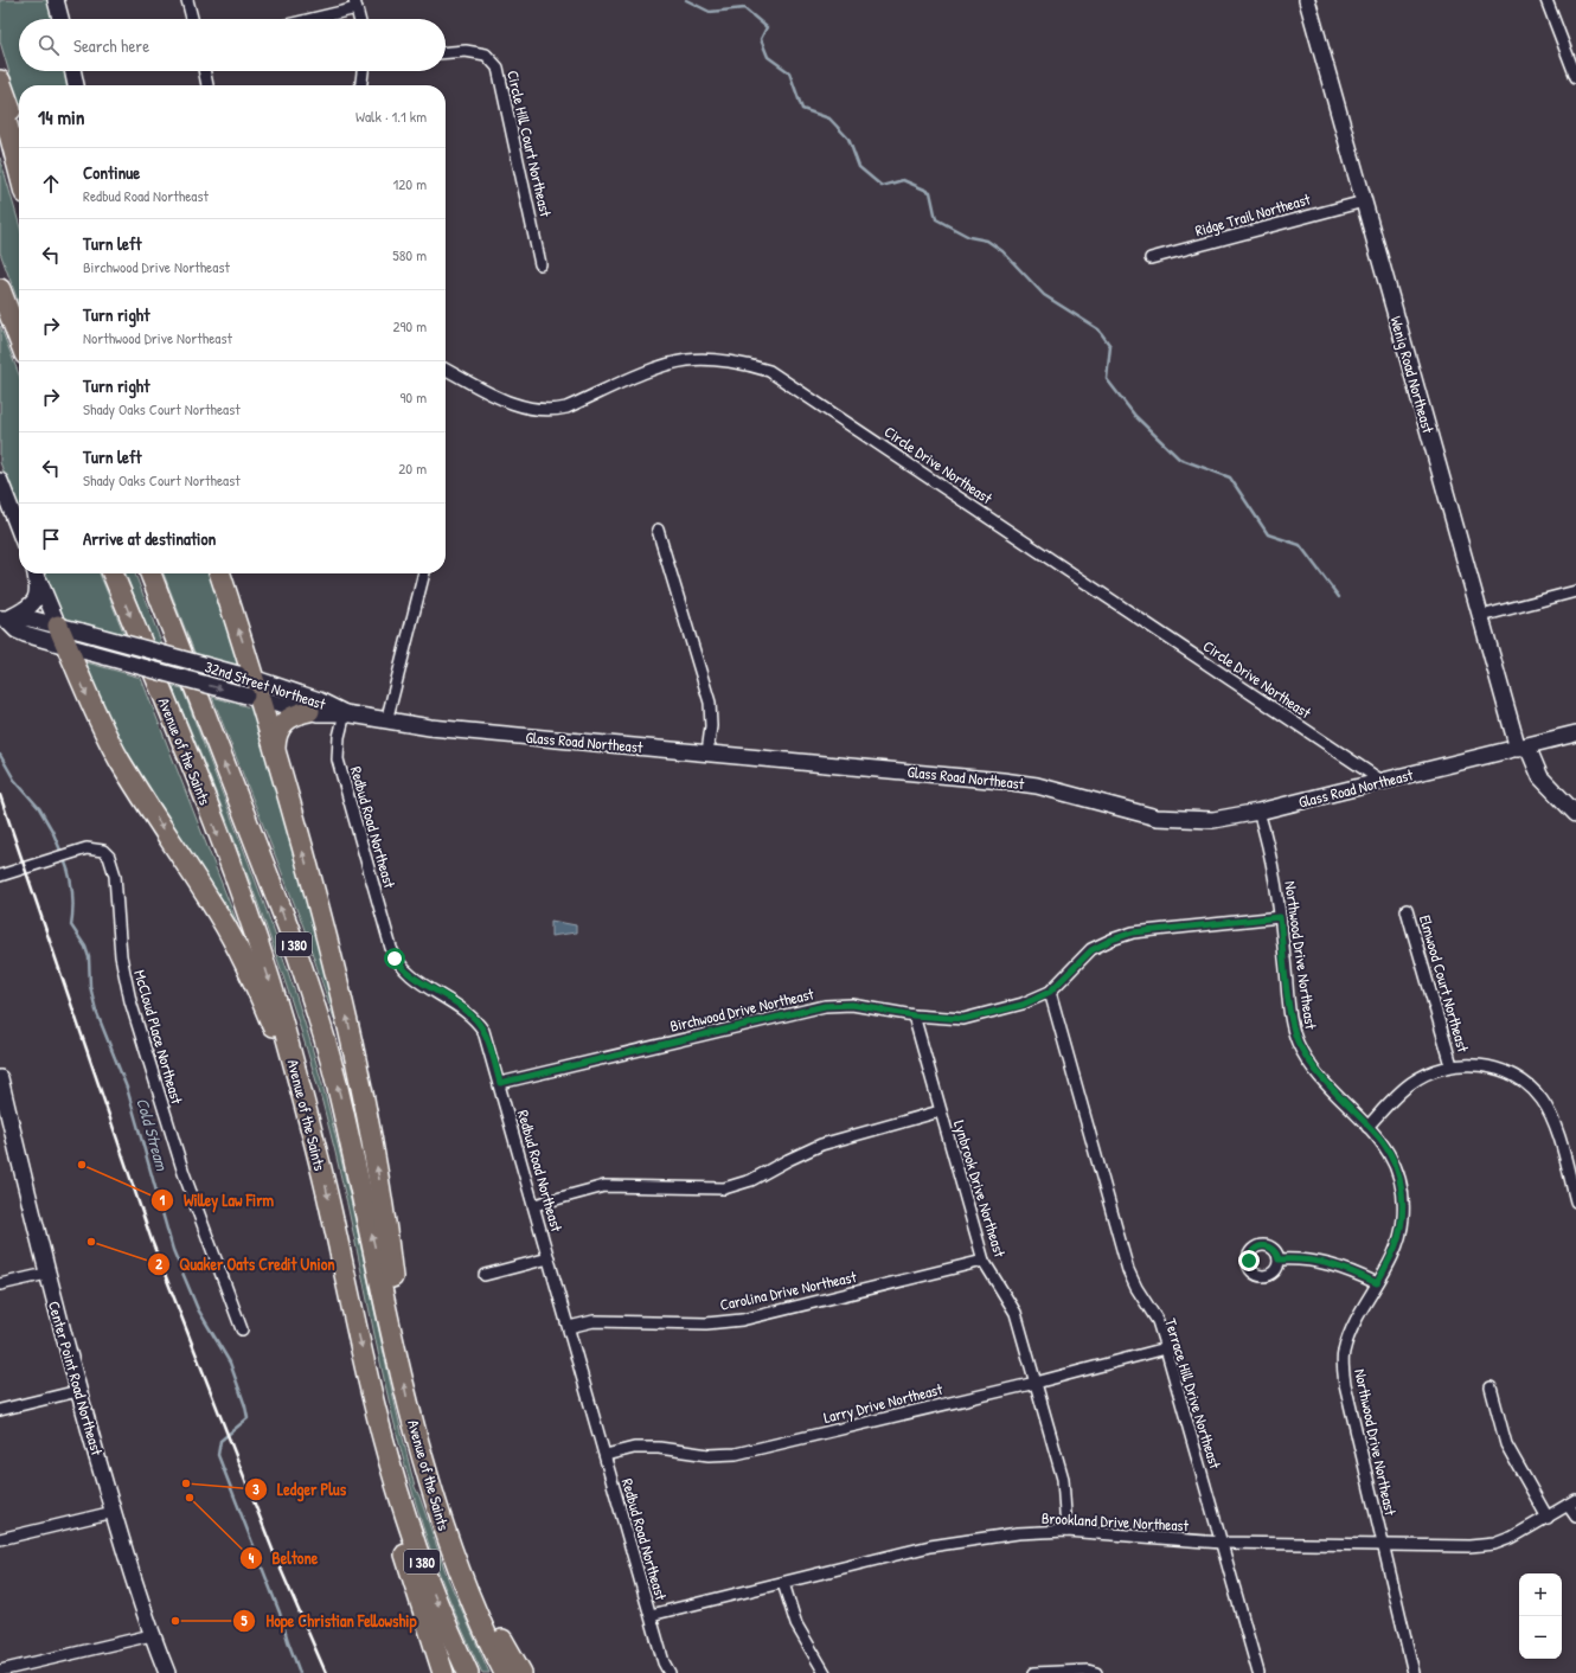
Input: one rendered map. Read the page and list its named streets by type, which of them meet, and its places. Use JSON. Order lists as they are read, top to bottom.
{
  "streets": {
    "highway": ["Avenue of the Saints", "I 380"],
    "street": [
      "Circle Hill Court Northeast",
      "Ridge Trail Northeast",
      "Wenig Road Northeast",
      "Circle Drive Northeast",
      "32nd Street Northeast",
      "Glass Road Northeast",
      "Redbud Road Northeast",
      "Northwood Drive Northeast",
      "Elmwood Court Northeast",
      "Birchwood Drive Northeast",
      "McCloud Place Northeast",
      "Lynbrook Drive Northeast",
      "Carolina Drive Northeast",
      "Center Point Road Northeast",
      "Terrace Hill Drive Northeast",
      "Larry Drive Northeast",
      "Brookland Drive Northeast"
    ]
  },
  "crossings": [
    ["Ridge Trail Northeast", "Wenig Road Northeast"],
    ["Wenig Road Northeast", "Glass Road Northeast"],
    ["Circle Drive Northeast", "Glass Road Northeast"],
    ["32nd Street Northeast", "Glass Road Northeast"],
    ["32nd Street Northeast", "Redbud Road Northeast"],
    ["Glass Road Northeast", "Redbud Road Northeast"],
    ["Glass Road Northeast", "Northwood Drive Northeast"],
    ["Redbud Road Northeast", "Birchwood Drive Northeast"],
    ["Redbud Road Northeast", "Carolina Drive Northeast"],
    ["Redbud Road Northeast", "Larry Drive Northeast"],
    ["Redbud Road Northeast", "Brookland Drive Northeast"],
    ["Northwood Drive Northeast", "Birchwood Drive Northeast"],
    ["Northwood Drive Northeast", "Brookland Drive Northeast"],
    ["Birchwood Drive Northeast", "Lynbrook Drive Northeast"],
    ["Birchwood Drive Northeast", "Terrace Hill Drive Northeast"],
    ["Lynbrook Drive Northeast", "Carolina Drive Northeast"],
    ["Lynbrook Drive Northeast", "Larry Drive Northeast"],
    ["Lynbrook Drive Northeast", "Brookland Drive Northeast"],
    ["Terrace Hill Drive Northeast", "Larry Drive Northeast"],
    ["Terrace Hill Drive Northeast", "Brookland Drive Northeast"]
  ],
  "water": ["Cold Stream"],
  "places": [
    "Willey Law Firm",
    "Quaker Oats Credit Union",
    "Ledger Plus",
    "Beltone",
    "Hope Christian Fellowship"
  ],
  "page": {
    "search": "Search here",
    "heading": ["14 min", "Walk · 1.1 km"],
    "list": [
      ["Continue", "Redbud Road Northeast", "120 m"],
      ["Turn left", "Birchwood Drive Northeast", "580 m"],
      ["Turn right", "Northwood Drive Northeast", "290 m"],
      ["Turn right", "Shady Oaks Court Northeast", "90 m"],
      ["Turn left", "Shady Oaks Court Northeast", "20 m"],
      "Arrive at destination"
    ],
    "map_buttons": ["+", "−"]
  }
}
